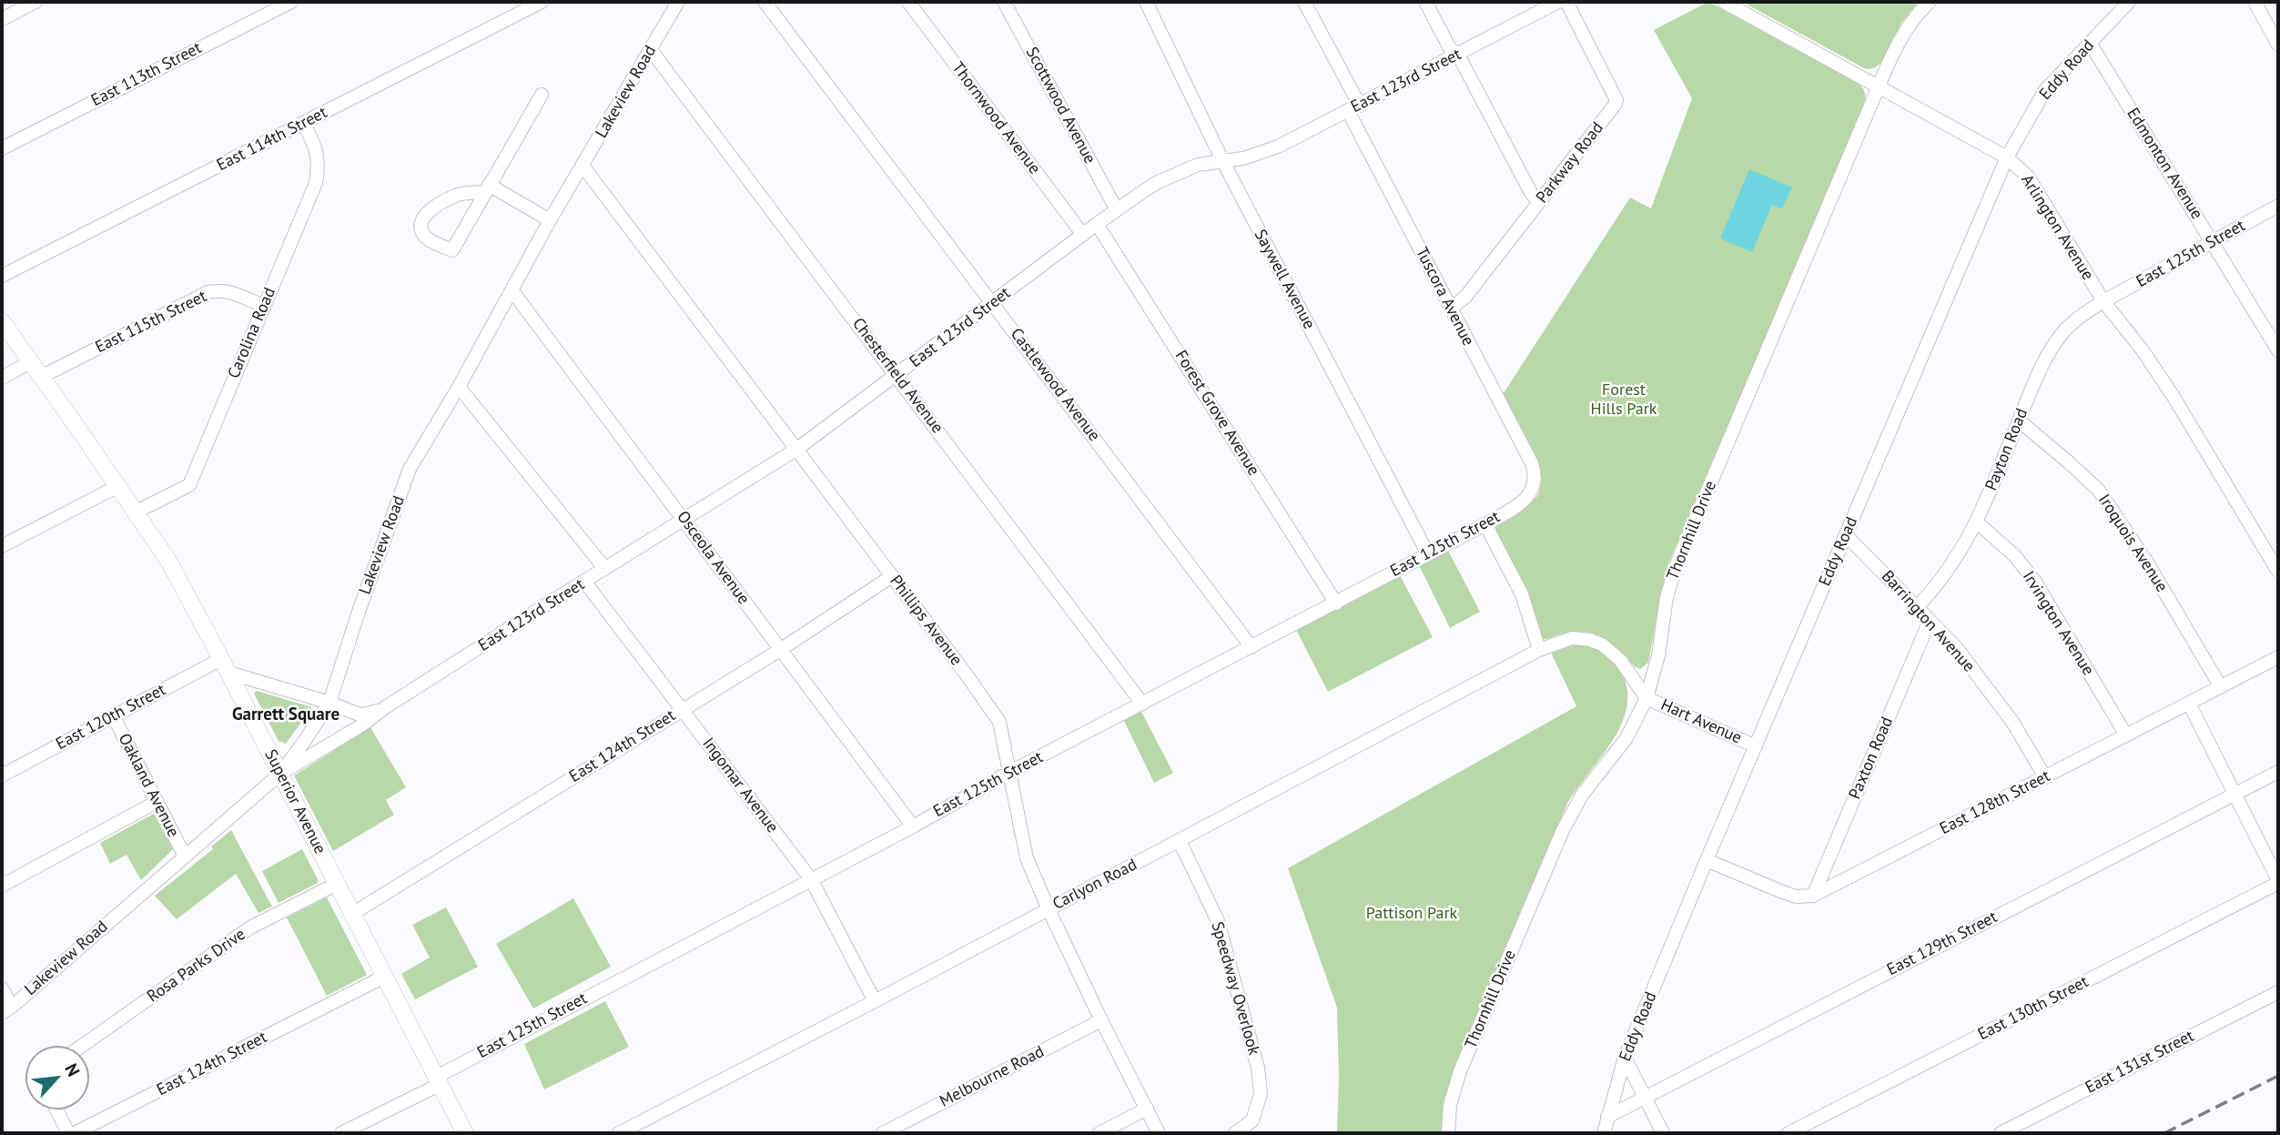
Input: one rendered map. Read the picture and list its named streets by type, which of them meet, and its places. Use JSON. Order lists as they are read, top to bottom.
{
  "streets": {
    "main road": ["Superior Avenue"],
    "street": [
      "Eddy Road",
      "East 113th Street",
      "East 123rd Street",
      "Lakeview Road",
      "Scottwood Avenue",
      "Thornwood Avenue",
      "East 114th Street",
      "Parkway Road",
      "Edmonton Avenue",
      "Arlington Avenue",
      "East 125th Street",
      "Saywell Avenue",
      "Tuscora Avenue",
      "East 115th Street",
      "Carolina Road",
      "Chesterfield Avenue",
      "Castlewood Avenue",
      "Forest Grove Avenue",
      "Payton Road",
      "Thornhill Drive",
      "Iroquois Avenue",
      "Osceola Avenue",
      "Phillips Avenue",
      "Barrington Avenue",
      "Irvington Avenue",
      "East 120th Street",
      "Hart Avenue",
      "East 124th Street",
      "Paxton Road",
      "Oakland Avenue",
      "Ingomar Avenue",
      "East 128th Street",
      "Carlyon Road",
      "East 129th Street",
      "Rosa Parks Drive",
      "Speedway Overlook",
      "East 130th Street",
      "East 131st Street",
      "Melbourne Road"
    ]
  },
  "crossings": [
    ["Eddy Road", "Edmonton Avenue"],
    ["Eddy Road", "Arlington Avenue"],
    ["Eddy Road", "Barrington Avenue"],
    ["Eddy Road", "Hart Avenue"],
    ["Eddy Road", "East 129th Street"],
    ["East 123rd Street", "Lakeview Road"],
    ["East 123rd Street", "Scottwood Avenue"],
    ["East 123rd Street", "Thornwood Avenue"],
    ["East 123rd Street", "Saywell Avenue"],
    ["East 123rd Street", "Tuscora Avenue"],
    ["East 123rd Street", "Chesterfield Avenue"],
    ["East 123rd Street", "Castlewood Avenue"],
    ["East 123rd Street", "Forest Grove Avenue"],
    ["East 123rd Street", "Osceola Avenue"],
    ["East 123rd Street", "Phillips Avenue"],
    ["East 123rd Street", "Ingomar Avenue"],
    ["East 123rd Street", "Superior Avenue"],
    ["Lakeview Road", "Chesterfield Avenue"],
    ["Lakeview Road", "Osceola Avenue"],
    ["Lakeview Road", "Phillips Avenue"],
    ["Lakeview Road", "Oakland Avenue"],
    ["Lakeview Road", "Superior Avenue"],
    ["East 114th Street", "Carolina Road"],
    ["Parkway Road", "Tuscora Avenue"],
    ["Edmonton Avenue", "East 125th Street"],
    ["Arlington Avenue", "East 125th Street"],
    ["Arlington Avenue", "Payton Road"],
    ["Arlington Avenue", "Thornhill Drive"],
    ["East 125th Street", "Saywell Avenue"],
    ["East 125th Street", "Tuscora Avenue"],
    ["East 125th Street", "Chesterfield Avenue"],
    ["East 125th Street", "Castlewood Avenue"],
    ["East 125th Street", "Forest Grove Avenue"],
    ["East 125th Street", "Payton Road"],
    ["East 125th Street", "Osceola Avenue"],
    ["East 125th Street", "Phillips Avenue"],
    ["East 125th Street", "Ingomar Avenue"],
    ["East 125th Street", "Superior Avenue"],
    ["East 115th Street", "Carolina Road"],
    ["East 115th Street", "Superior Avenue"],
    ["Carolina Road", "Superior Avenue"],
    ["Payton Road", "Iroquois Avenue"],
    ["Payton Road", "Barrington Avenue"],
    ["Payton Road", "Irvington Avenue"],
    ["Thornhill Drive", "Hart Avenue"],
    ["Thornhill Drive", "Carlyon Road"],
    ["Iroquois Avenue", "East 128th Street"],
    ["Osceola Avenue", "East 124th Street"],
    ["Phillips Avenue", "East 124th Street"],
    ["Phillips Avenue", "Carlyon Road"],
    ["Phillips Avenue", "Melbourne Road"],
    ["Barrington Avenue", "Paxton Road"],
    ["Barrington Avenue", "East 128th Street"],
    ["Irvington Avenue", "East 128th Street"],
    ["East 120th Street", "Oakland Avenue"],
    ["East 120th Street", "Superior Avenue"],
    ["Hart Avenue", "Carlyon Road"],
    ["East 124th Street", "Ingomar Avenue"],
    ["East 124th Street", "Superior Avenue"],
    ["Paxton Road", "East 128th Street"],
    ["Ingomar Avenue", "Carlyon Road"],
    ["Superior Avenue", "Rosa Parks Drive"],
    ["Carlyon Road", "Speedway Overlook"]
  ],
  "districts": ["Garrett Square"],
  "parks": ["Forest Hills Park", "Pattison Park"],
  "north": "top right"
}
